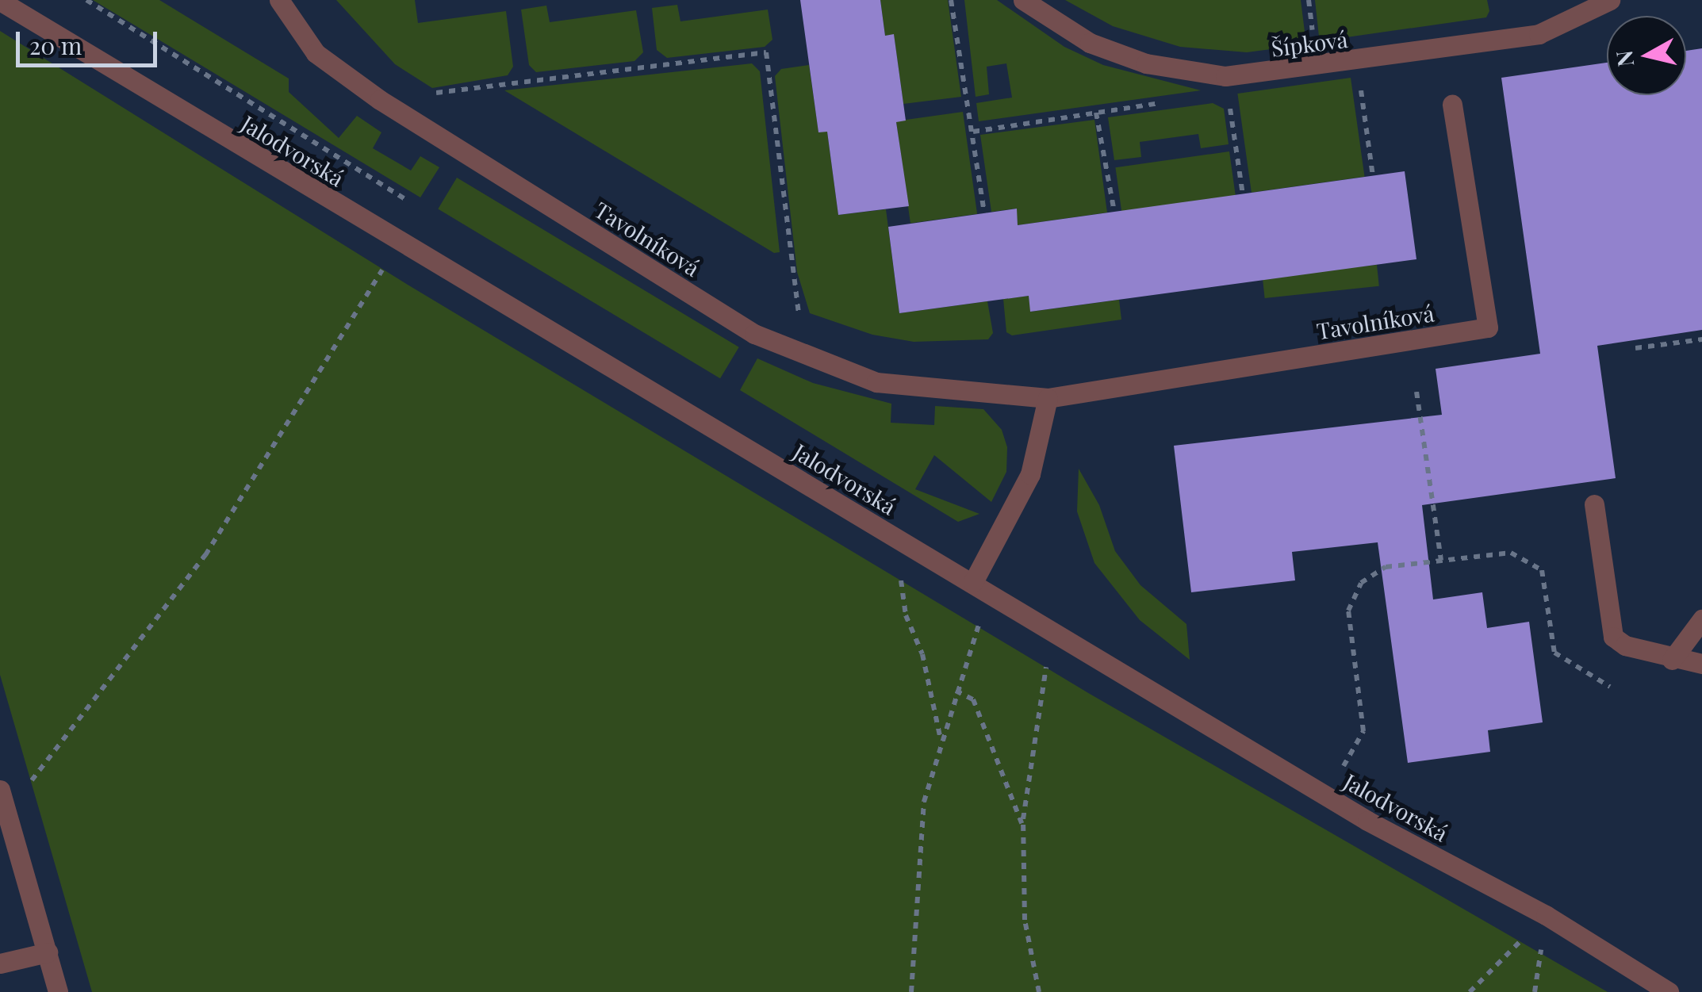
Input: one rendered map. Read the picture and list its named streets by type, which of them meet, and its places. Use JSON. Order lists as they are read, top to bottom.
{
  "streets": {
    "street": ["Šípková", "Jalodvorská", "Tavolníková"]
  },
  "scale_bar": "20 m",
  "north": "left"
}
